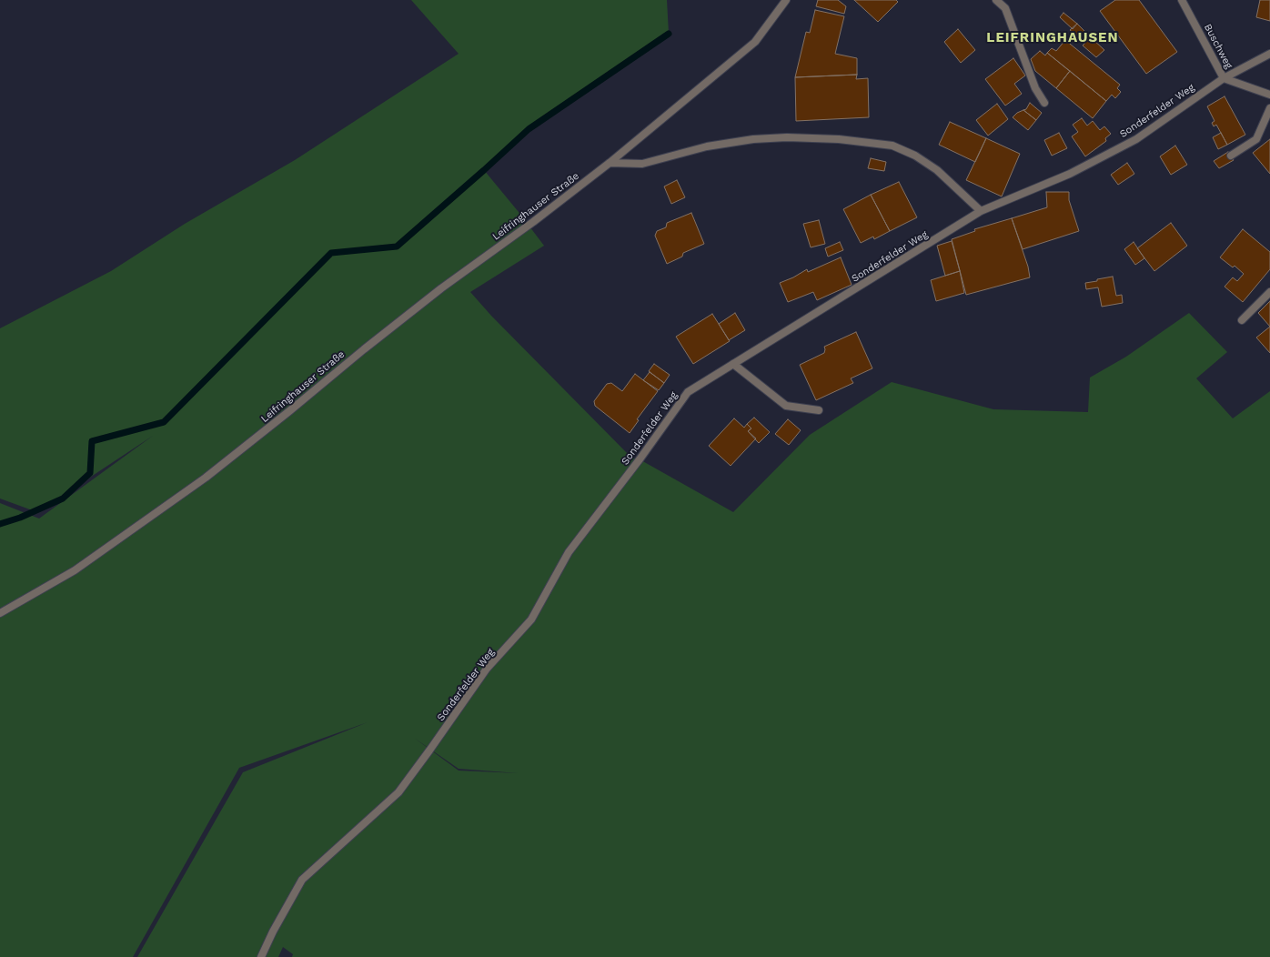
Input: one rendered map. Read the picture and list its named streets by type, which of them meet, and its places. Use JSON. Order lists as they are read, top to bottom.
{
  "streets": {
    "street": ["Buschweg", "Sonderfelder Weg", "Leifringhauser Straße"]
  },
  "crossings": [
    ["Buschweg", "Sonderfelder Weg"]
  ],
  "districts": ["LEIFRINGHAUSEN"]
}
